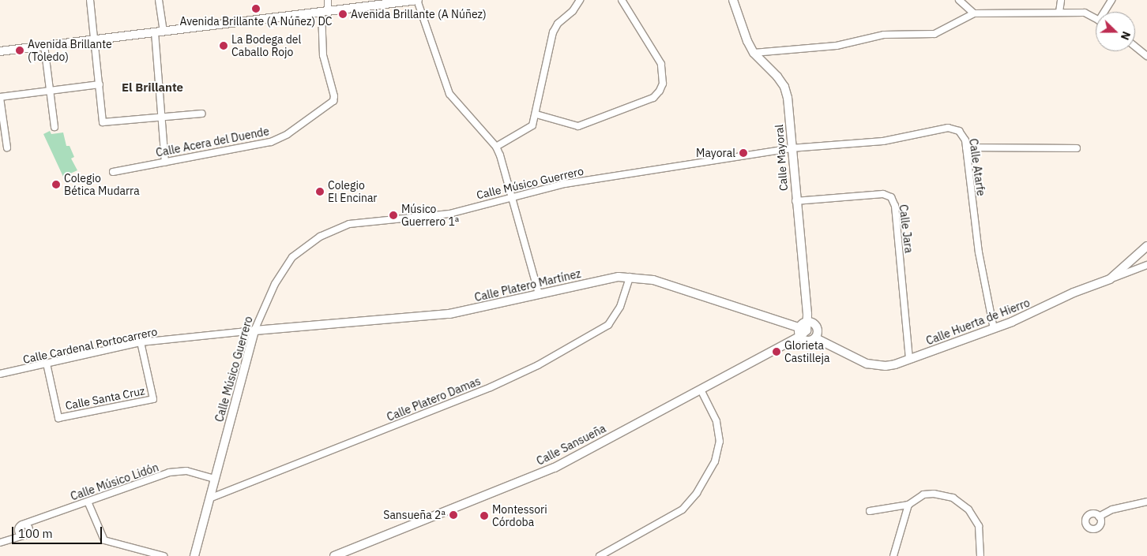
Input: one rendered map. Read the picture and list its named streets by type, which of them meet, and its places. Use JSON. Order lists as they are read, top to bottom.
{
  "streets": {
    "street": [
      "Calle Acera del Duende",
      "Calle Mayoral",
      "Calle Atarfe",
      "Calle Músico Guerrero",
      "Calle Jara",
      "Calle Platero Martínez",
      "Calle Huerta de Hierro",
      "Calle Cardenal Portocarrero",
      "Calle Santa Cruz",
      "Calle Platero Damas",
      "Calle Sansueña",
      "Calle Músico Lidón"
    ]
  },
  "crossings": [
    ["Calle Mayoral", "Calle Atarfe"],
    ["Calle Mayoral", "Calle Músico Guerrero"],
    ["Calle Mayoral", "Calle Jara"],
    ["Calle Mayoral", "Calle Platero Martínez"],
    ["Calle Mayoral", "Calle Huerta de Hierro"],
    ["Calle Mayoral", "Calle Sansueña"],
    ["Calle Atarfe", "Calle Músico Guerrero"],
    ["Calle Atarfe", "Calle Huerta de Hierro"],
    ["Calle Músico Guerrero", "Calle Platero Martínez"],
    ["Calle Músico Guerrero", "Calle Cardenal Portocarrero"],
    ["Calle Músico Guerrero", "Calle Platero Damas"],
    ["Calle Músico Guerrero", "Calle Músico Lidón"],
    ["Calle Jara", "Calle Huerta de Hierro"],
    ["Calle Platero Martínez", "Calle Huerta de Hierro"],
    ["Calle Platero Martínez", "Calle Cardenal Portocarrero"],
    ["Calle Platero Martínez", "Calle Platero Damas"],
    ["Calle Platero Martínez", "Calle Sansueña"],
    ["Calle Huerta de Hierro", "Calle Sansueña"],
    ["Calle Cardenal Portocarrero", "Calle Santa Cruz"]
  ],
  "districts": ["El Brillante"],
  "places": [
    "Avenida Brillante (A Núñez) DC",
    "Avenida Brillante (A Núñez)",
    "La Bodega del Caballo Rojo",
    "Avenida Brillante (Toledo)",
    "Mayoral",
    "Colegio Bética Mudarra",
    "Colegio El Encinar",
    "Músico Guerrero 1ª",
    "Glorieta Castilleja",
    "Sansueña 2ª",
    "Montessori Córdoba"
  ],
  "scale_bar": "100 m",
  "north": "right"
}
